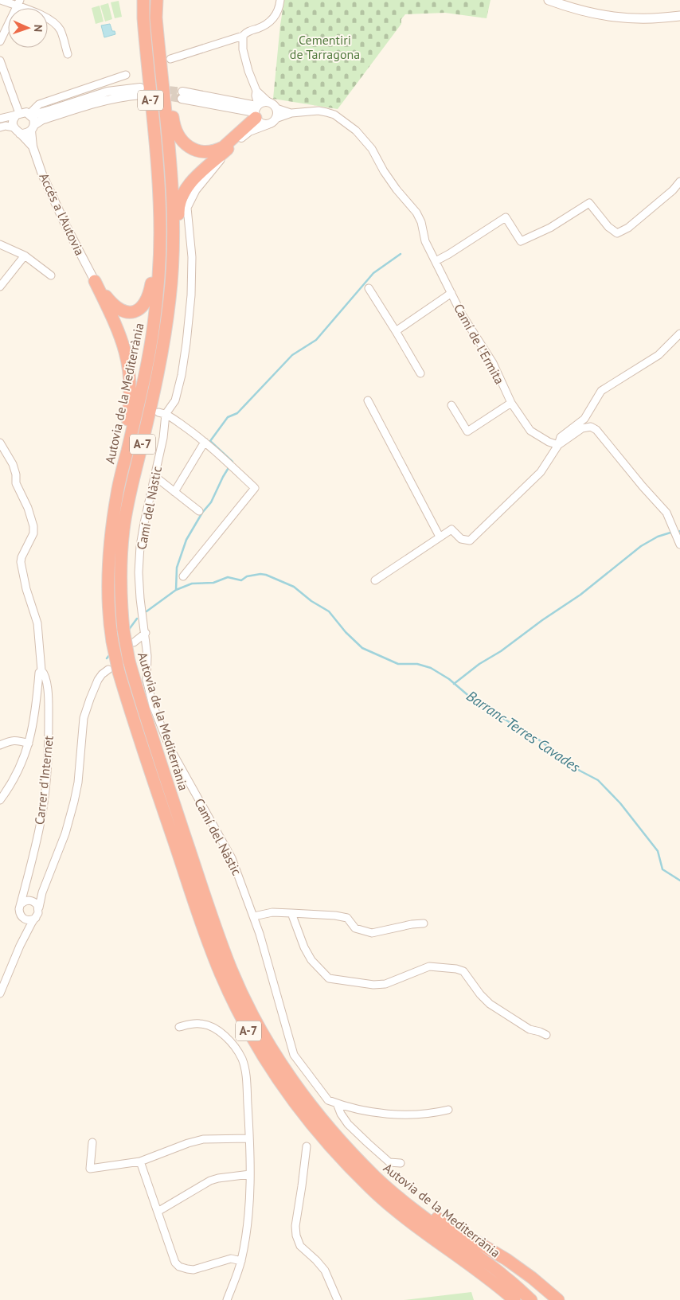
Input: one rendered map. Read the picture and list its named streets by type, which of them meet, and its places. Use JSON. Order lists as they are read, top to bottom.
{
  "streets": {
    "highway": ["A-7", "Autovia de la Mediterrània"],
    "street": [
      "Accés a l'Autovia",
      "Camí de l'Ermita",
      "Camí del Nàstic",
      "Carrer d'Internet"
    ]
  },
  "crossings": [
    ["Camí de l'Ermita", "Camí del Nàstic"]
  ],
  "water": ["Barranc Terres Cavades"],
  "parks": ["Cementiri de Tarragona"],
  "north": "right"
}
